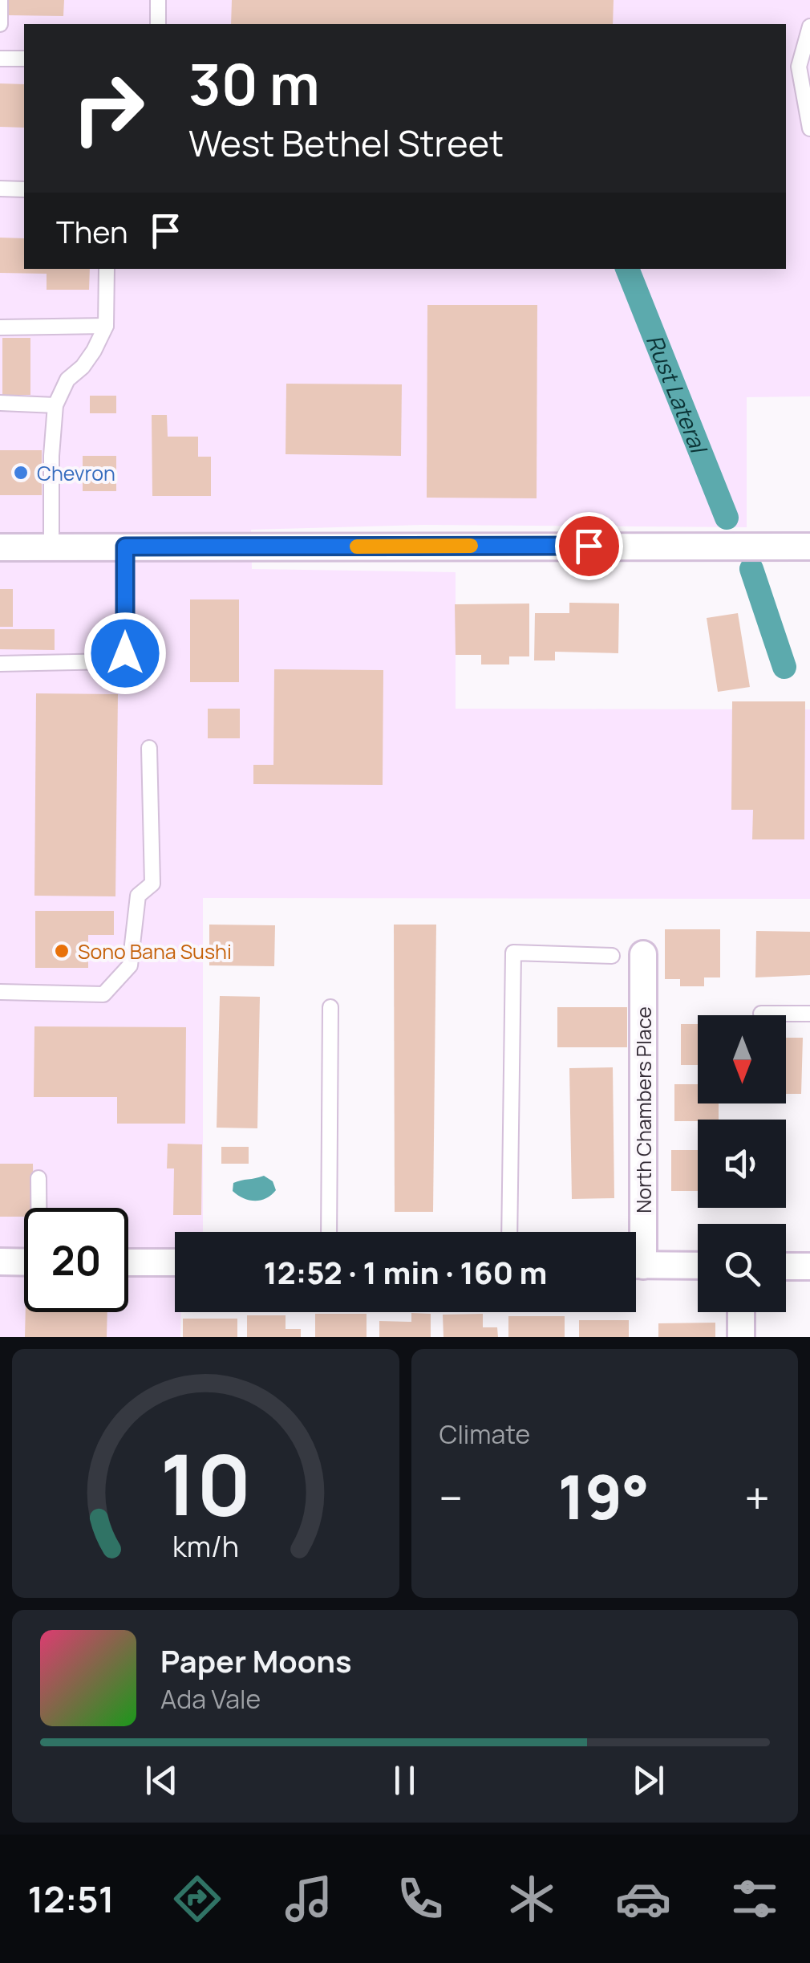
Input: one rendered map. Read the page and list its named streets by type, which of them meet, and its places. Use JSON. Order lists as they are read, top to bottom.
{
  "streets": {
    "street": ["North Chambers Place"]
  },
  "water": ["Rust Lateral"],
  "places": ["Chevron", "Sono Bana Sushi"],
  "north": "bottom",
  "page": {
    "turn": ["30 m", "West Bethel Street"],
    "then": "Then",
    "limit": "20",
    "trip": "12:52 · 1 min · 160 m",
    "tile": "Climate",
    "heat": ["−", "19°", "+"],
    "song": ["Paper Moons", "Ada Vale"],
    "tabs": "12:51",
    "gauge": ["10", "km/h"]
  }
}
